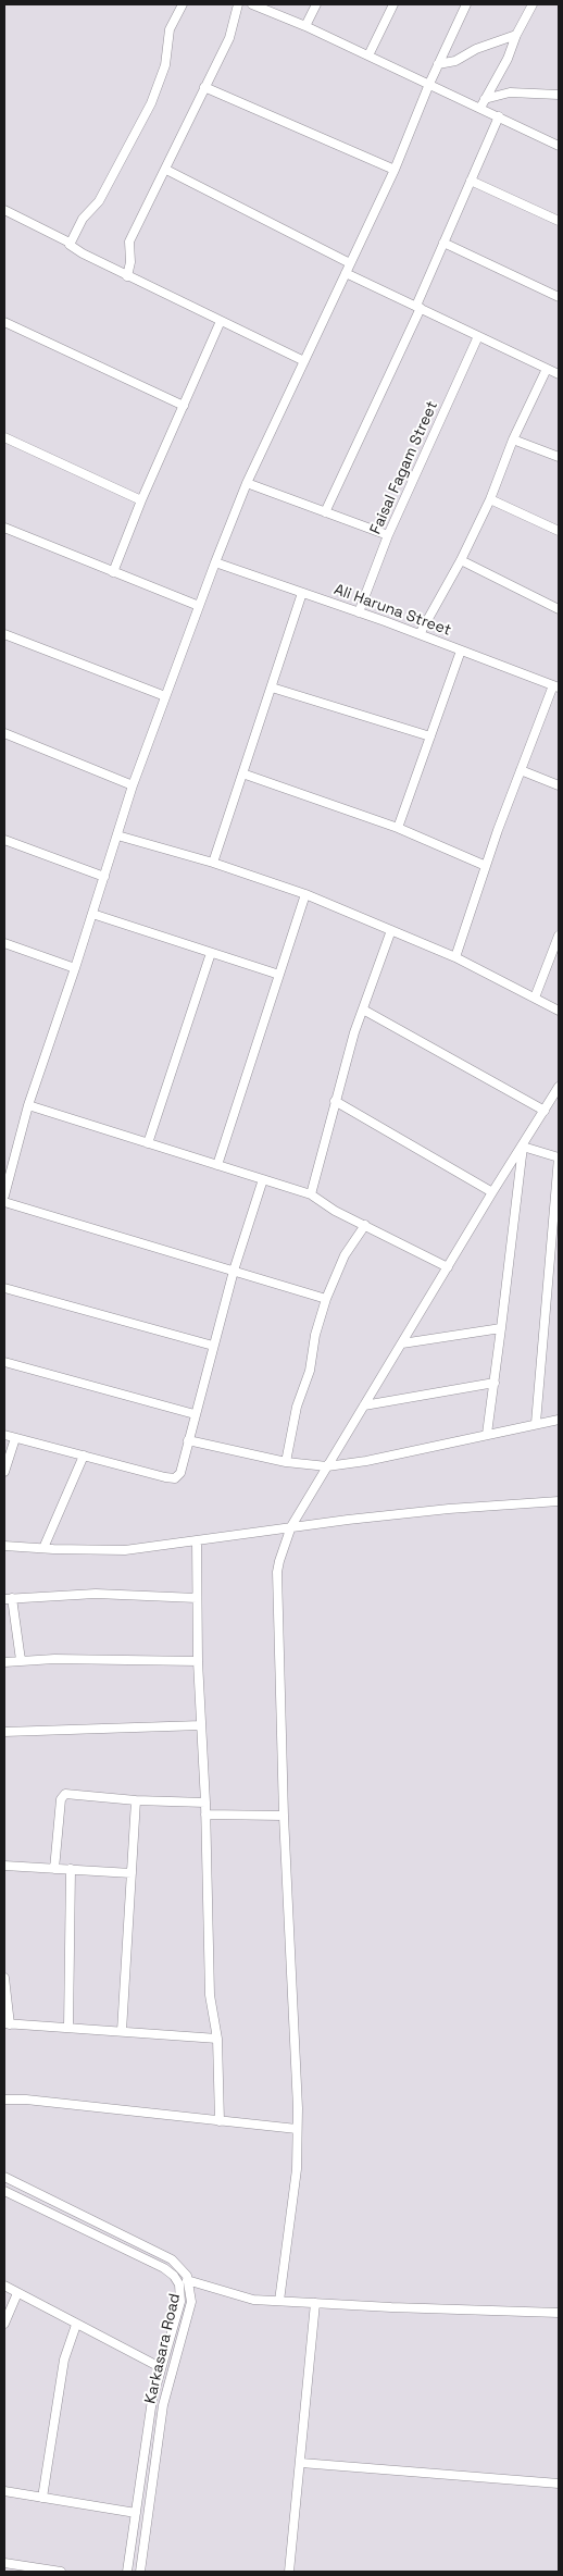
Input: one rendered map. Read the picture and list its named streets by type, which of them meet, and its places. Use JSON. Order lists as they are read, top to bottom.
{
  "streets": {
    "street": ["Faisal Fagam Street", "Ali Haruna Street", "Karkasara Road"]
  },
  "crossings": [
    ["Faisal Fagam Street", "Ali Haruna Street"]
  ]
}
